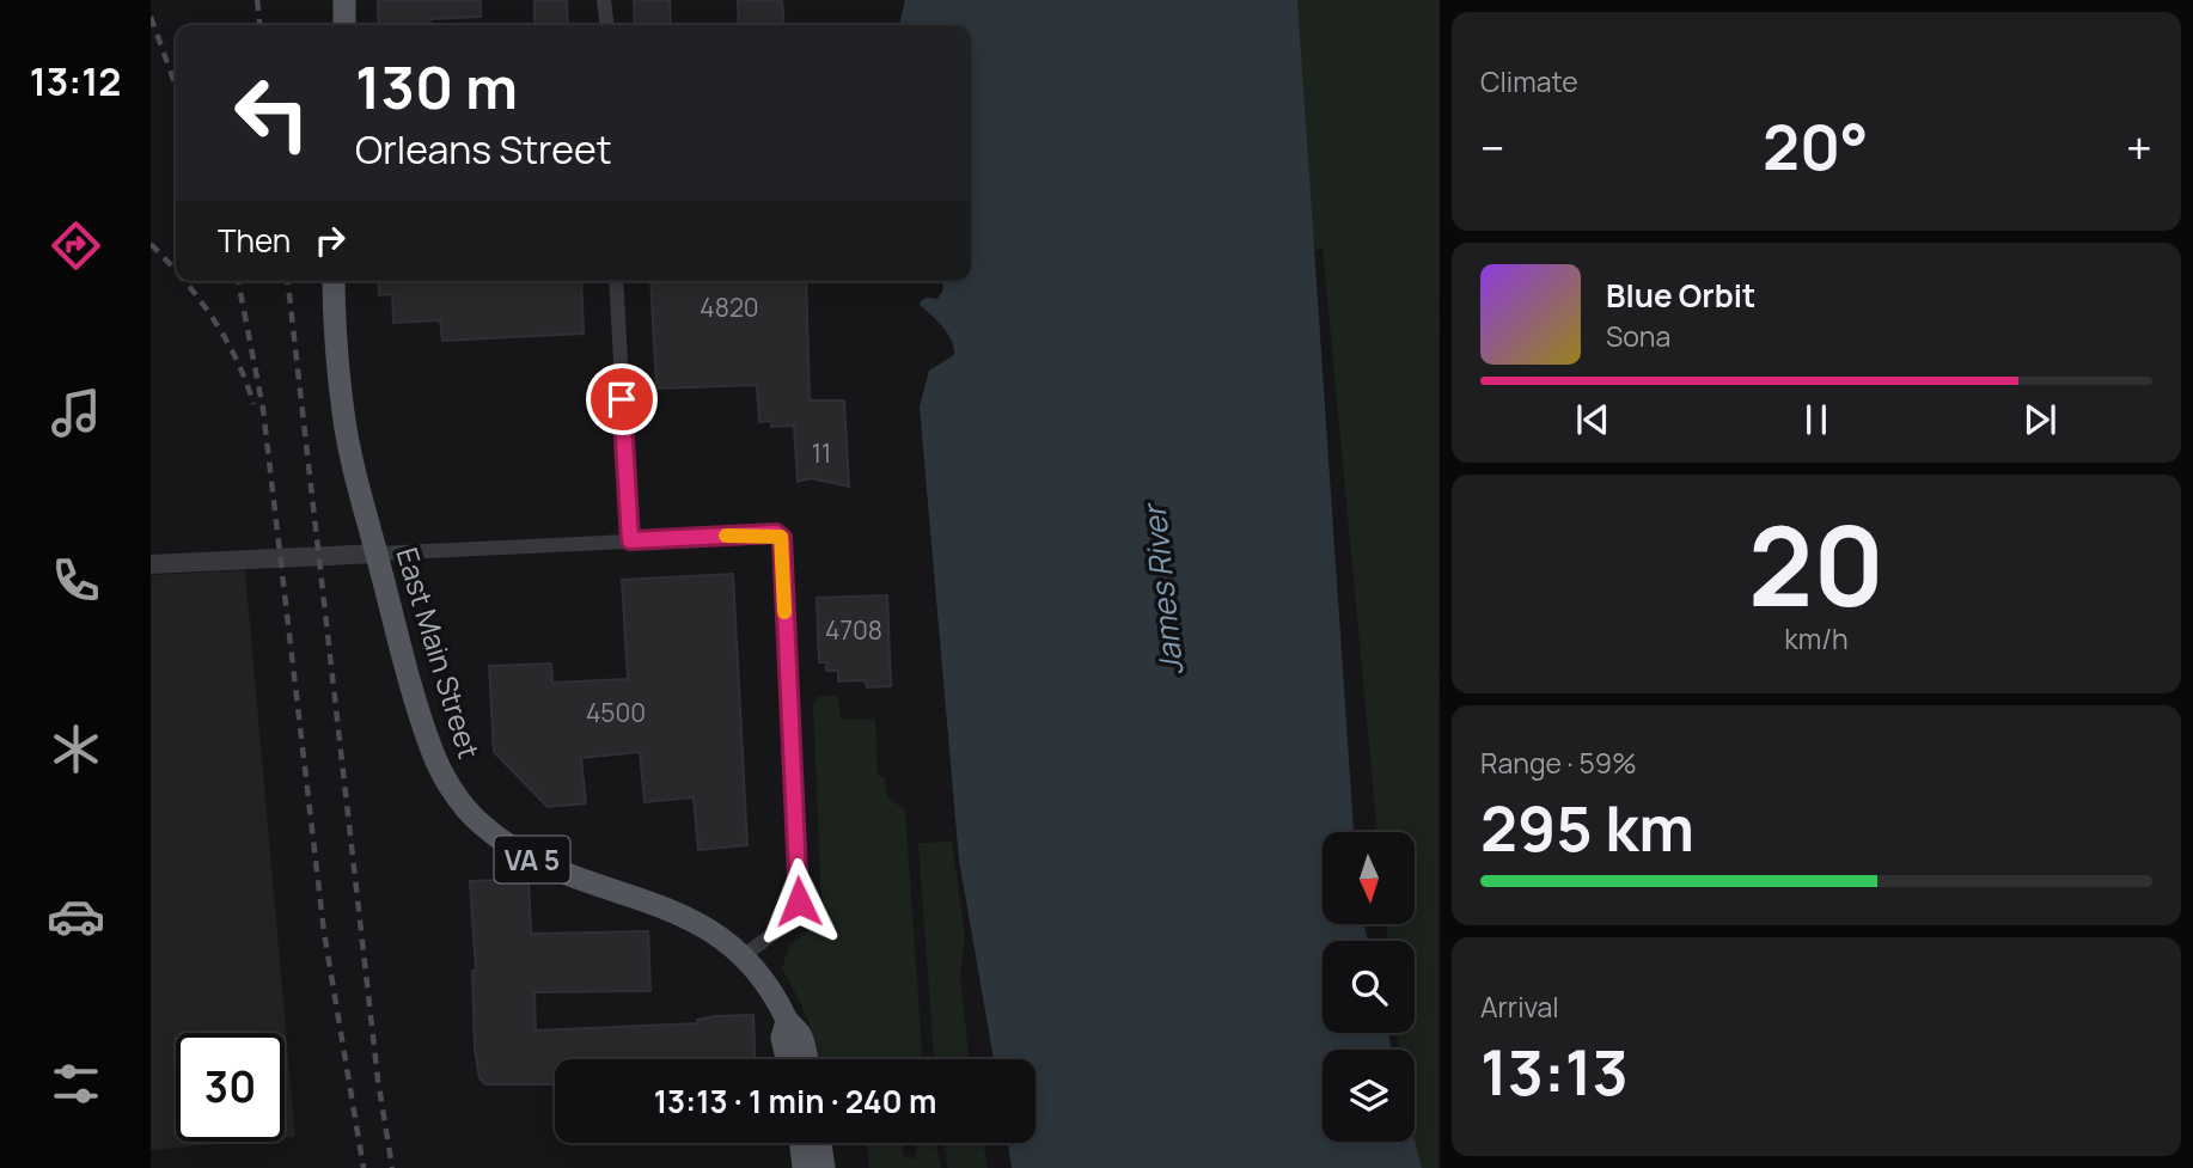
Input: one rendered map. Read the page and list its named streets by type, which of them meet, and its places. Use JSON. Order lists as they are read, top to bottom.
{
  "streets": {
    "main road": ["East Main Street", "VA 5"]
  },
  "water": ["James River"],
  "house_numbers": [
    "4820",
    "11",
    "4708",
    "4500"
  ],
  "north": "bottom",
  "page": {
    "tabs": "13:12",
    "tile": [
      "Climate",
      ["20", "km/h"],
      ["Range · 59%", "295 km"],
      ["Arrival", "13:13"]
    ],
    "turn": ["130 m", "Orleans Street"],
    "heat": ["−", "20°", "+"],
    "then": "Then",
    "song": ["Blue Orbit", "Sona"],
    "limit": "30",
    "trip": "13:13 · 1 min · 240 m"
  }
}
